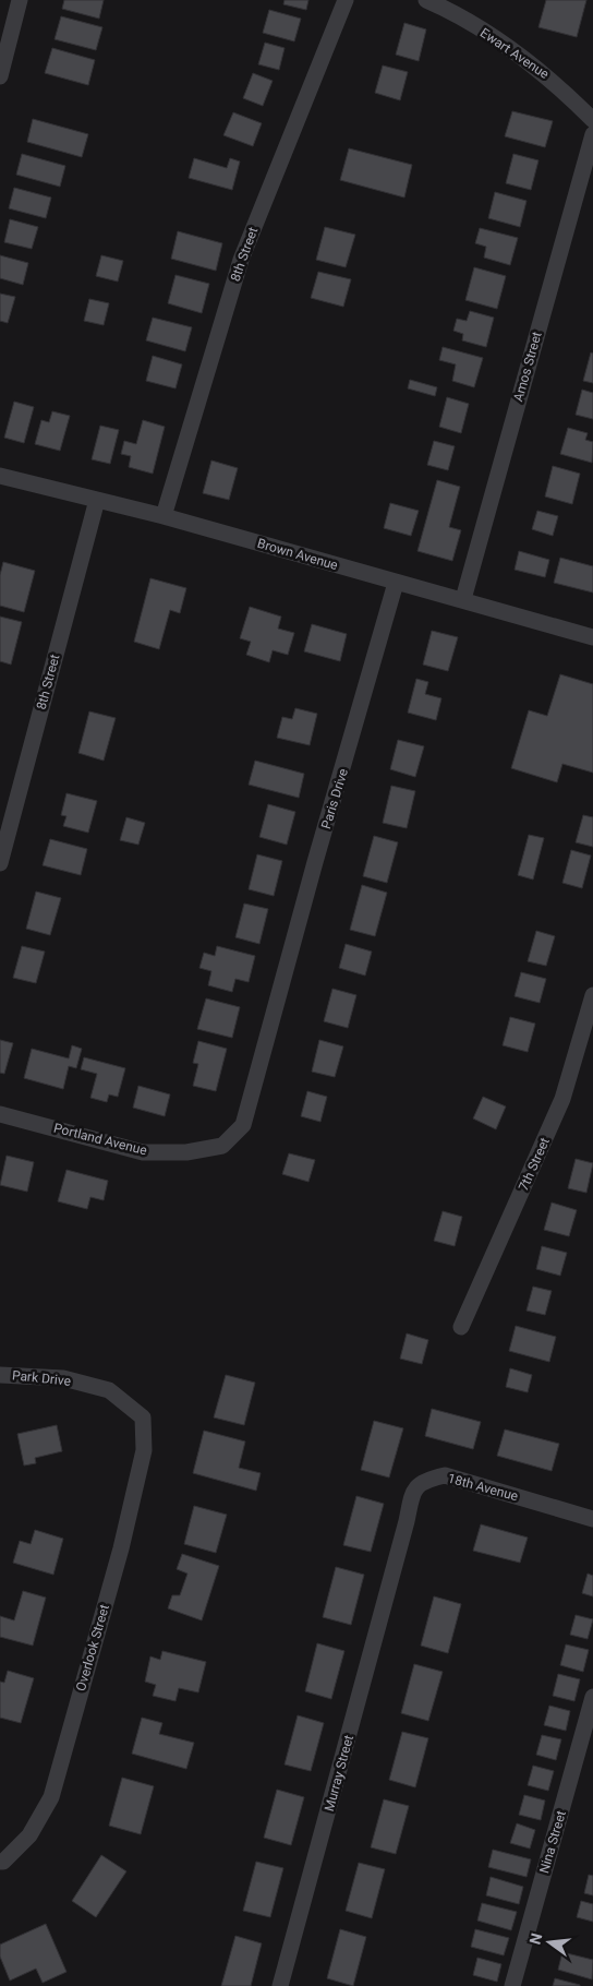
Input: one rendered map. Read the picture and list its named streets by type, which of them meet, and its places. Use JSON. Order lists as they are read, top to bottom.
{
  "streets": {
    "street": [
      "Ewart Avenue",
      "8th Street",
      "Amos Street",
      "Brown Avenue",
      "Paris Drive",
      "Portland Avenue",
      "7th Street",
      "Park Drive",
      "18th Avenue",
      "Overlook Street",
      "Murray Street",
      "Nina Street"
    ]
  },
  "crossings": [
    ["8th Street", "Brown Avenue"],
    ["Amos Street", "Brown Avenue"],
    ["Brown Avenue", "Paris Drive"],
    ["Paris Drive", "Portland Avenue"],
    ["Park Drive", "Overlook Street"],
    ["18th Avenue", "Murray Street"]
  ],
  "north": "left"
}
